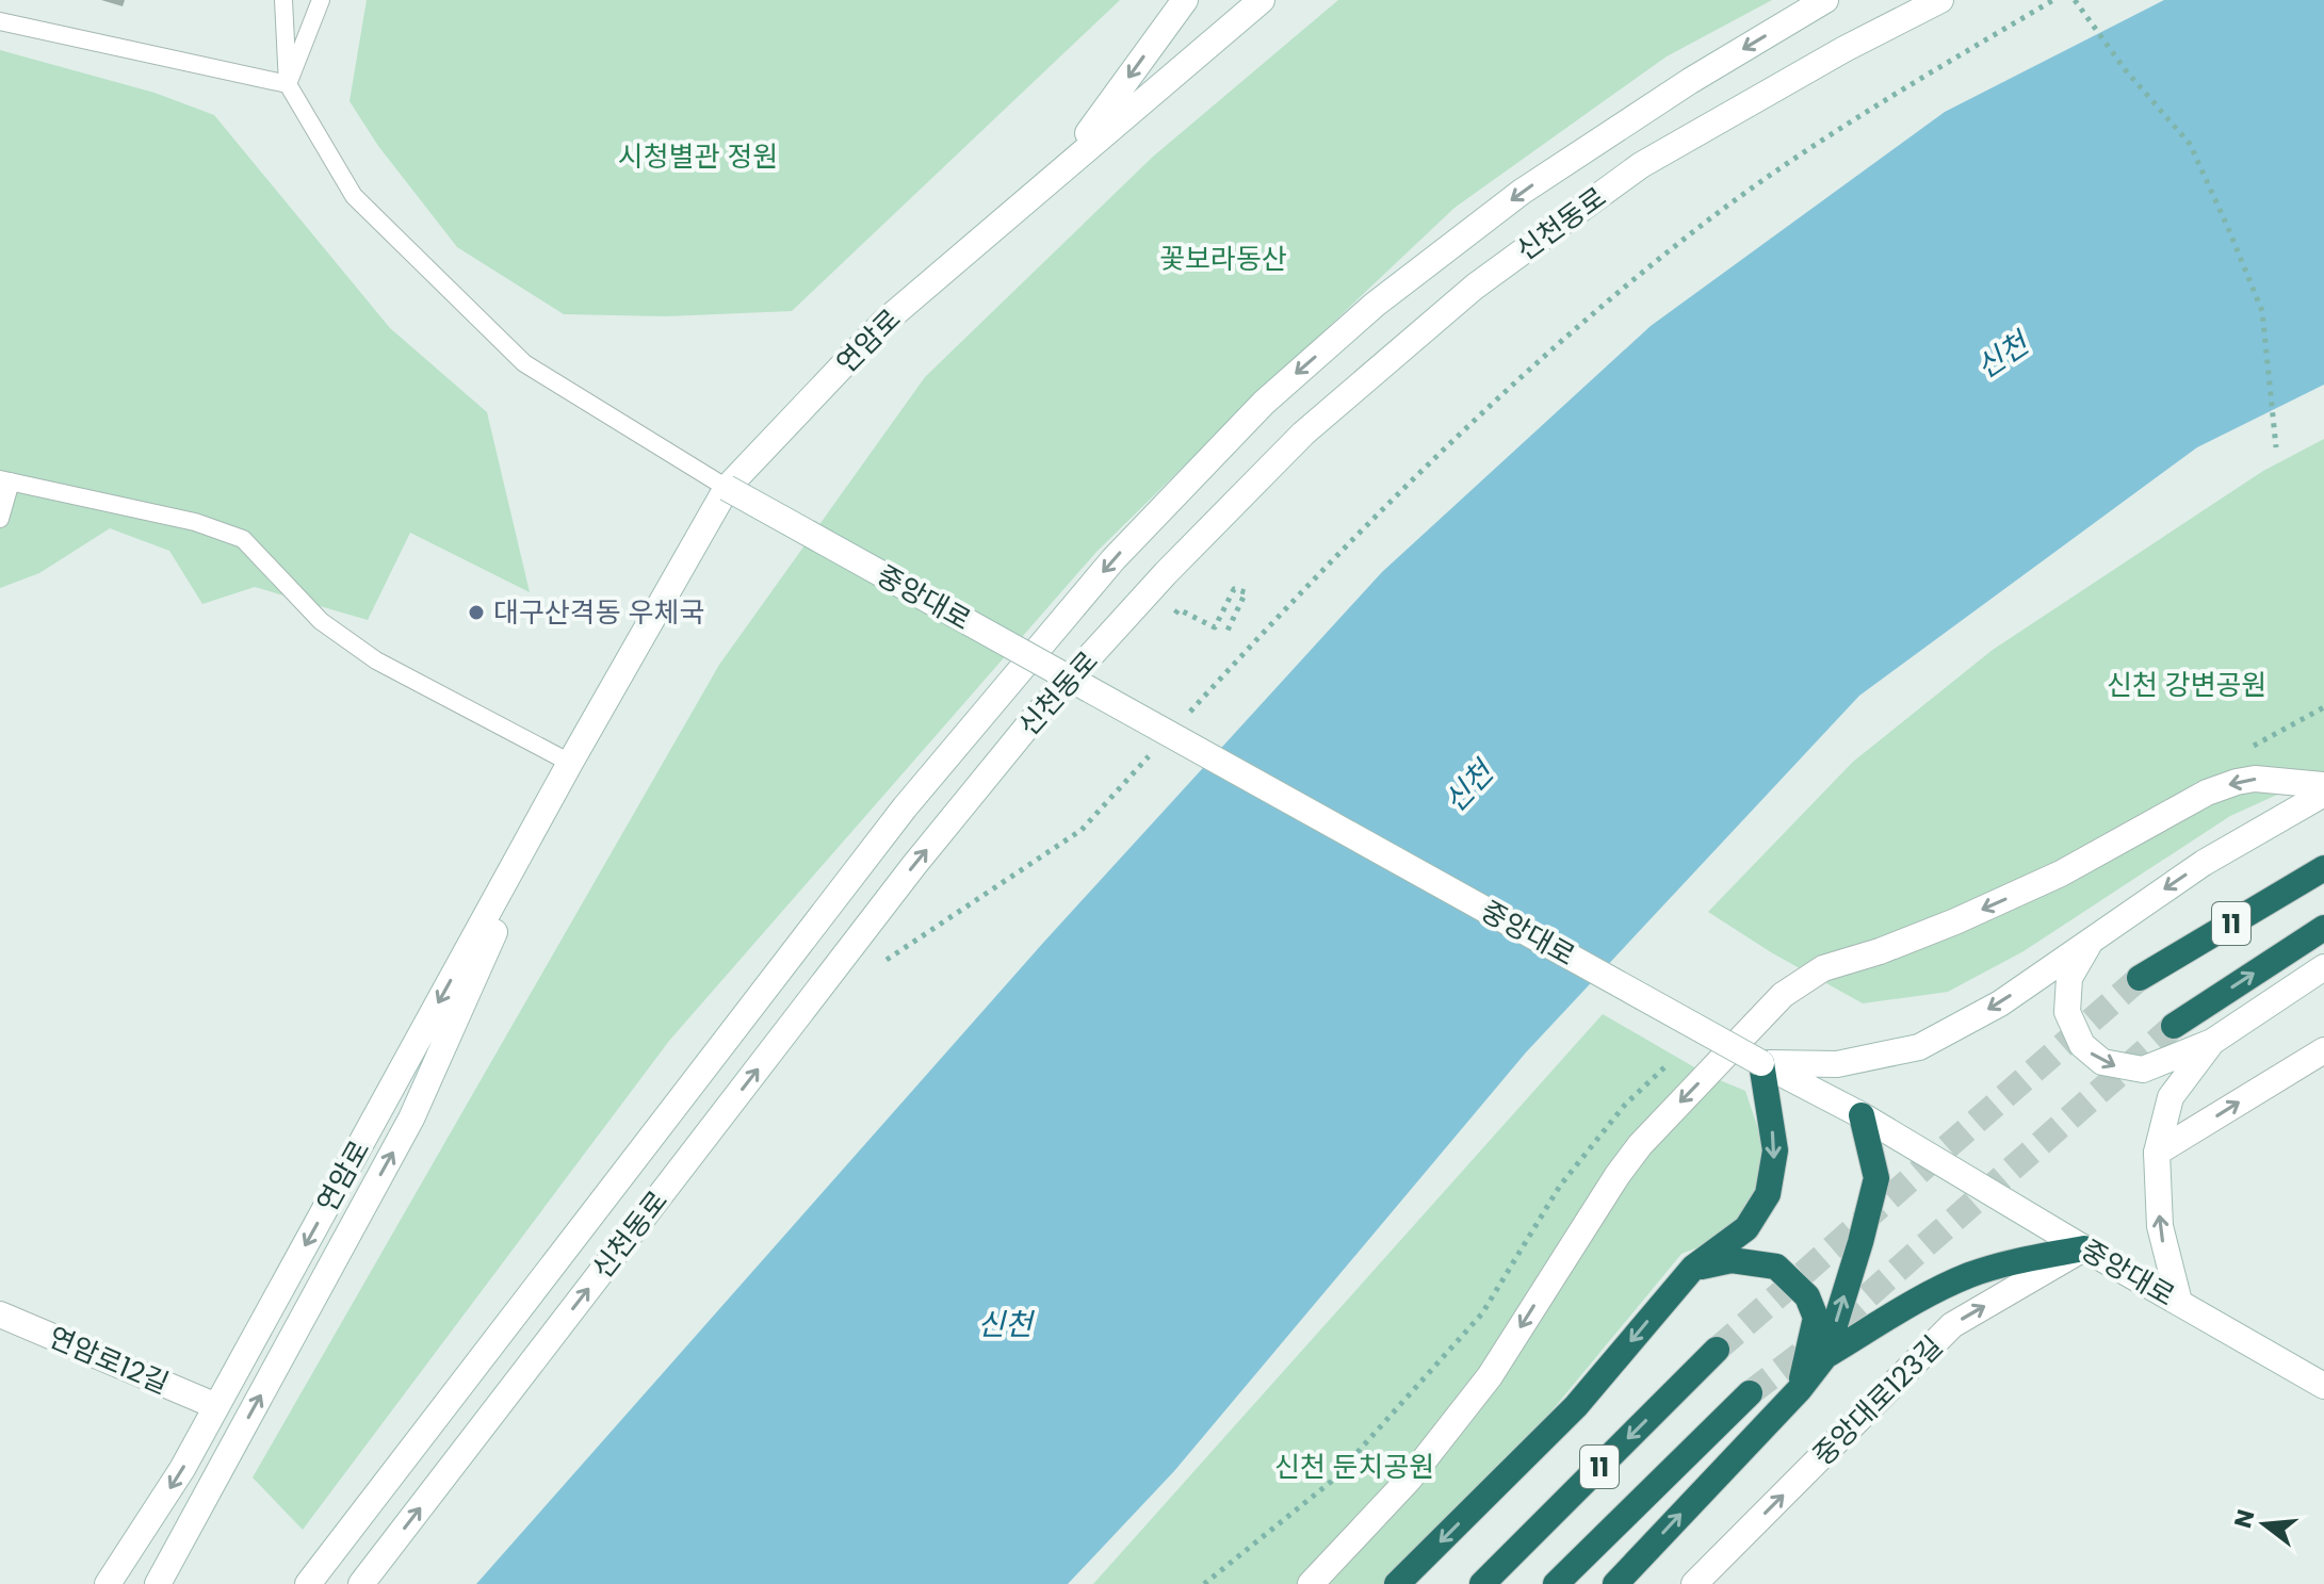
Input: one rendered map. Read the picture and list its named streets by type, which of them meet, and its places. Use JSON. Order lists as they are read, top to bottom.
{
  "streets": {
    "highway": ["11"],
    "main road": [
      "신천동로",
      "연암로",
      "중앙대로",
      "연암로12길",
      "중앙대로123길"
    ]
  },
  "crossings": [
    ["연암로", "중앙대로"],
    ["연암로", "연암로12길"],
    ["중앙대로", "중앙대로123길"]
  ],
  "one_way": ["중앙대로123길"],
  "water": ["신천"],
  "parks": [
    "시청별관 정원",
    "꽃보라동산",
    "신천 강변공원",
    "신천 둔치공원"
  ],
  "places": ["대구산격동 우체국"],
  "north": "left"
}
